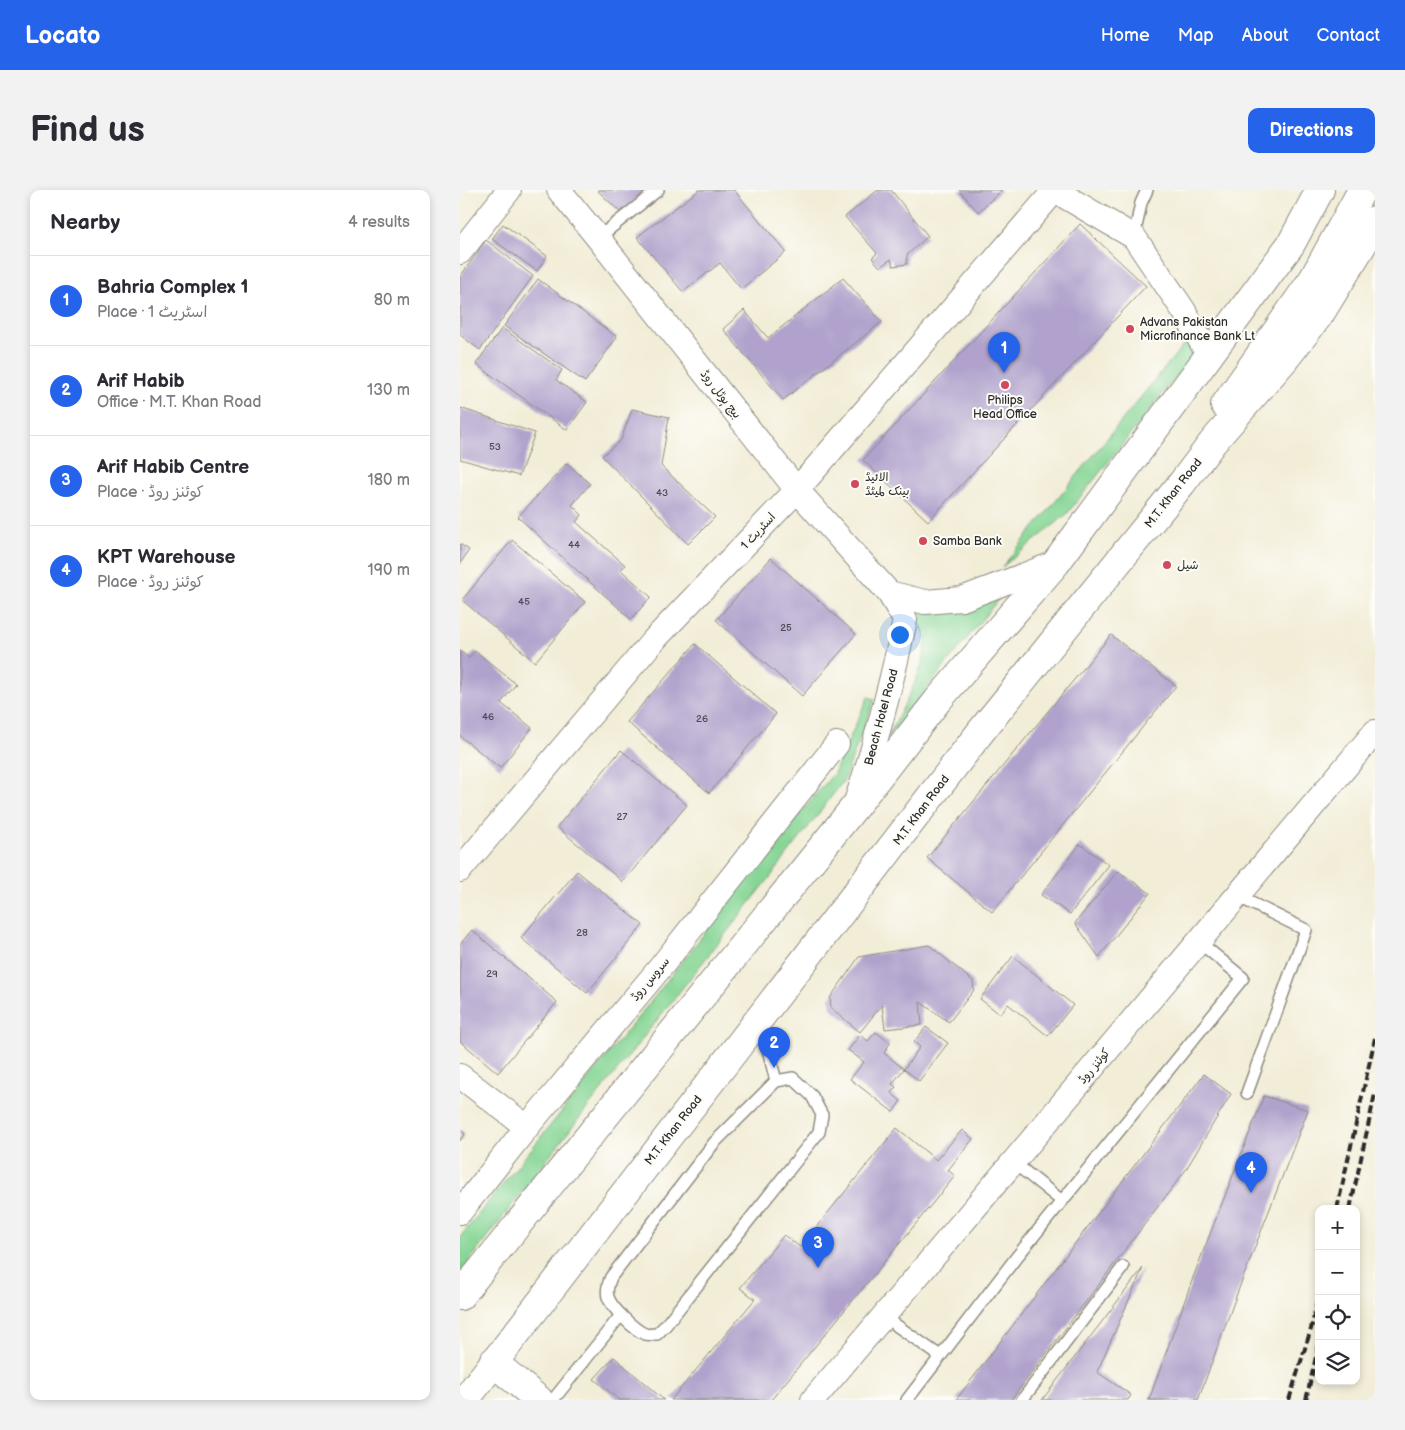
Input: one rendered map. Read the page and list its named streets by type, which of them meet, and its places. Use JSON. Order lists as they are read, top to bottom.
{
  "streets": {
    "main road": ["M.T. Khan Road"],
    "street": [
      "بیچ ہوٹل روڈ",
      "اسٹریٹ 1",
      "Beach Hotel Road",
      "سروس روڈ",
      "کوئنز روڈ"
    ]
  },
  "crossings": [
    ["بیچ ہوٹل روڈ", "اسٹریٹ 1"],
    ["بیچ ہوٹل روڈ", "Beach Hotel Road"]
  ],
  "places": [
    "Advans Pakistan Microfinance Bank Lt",
    "Philips Head Office",
    "الائیڈ بینک لمیٹڈ",
    "Samba Bank",
    "شیل"
  ],
  "house_numbers": [
    "53",
    "43",
    "44",
    "45",
    "25",
    "46",
    "26",
    "27",
    "28",
    "29"
  ],
  "page": {
    "header": "Locato",
    "nav": [
      "Home",
      "Map",
      "About",
      "Contact"
    ],
    "buttons": "Directions",
    "title": "Find us",
    "heading": ["Nearby", "4 results"],
    "list": [
      {
        "mark": "1",
        "name": "Bahria Complex 1",
        "note": "Place · اسٹریٹ 1",
        "value": "80 m"
      },
      {
        "mark": "2",
        "name": "Arif Habib",
        "note": "Office · M.T. Khan Road",
        "value": "130 m"
      },
      {
        "mark": "3",
        "name": "Arif Habib Centre",
        "note": "Place · کوئنز روڈ",
        "value": "180 m"
      },
      {
        "mark": "4",
        "name": "KPT Warehouse",
        "note": "Place · کوئنز روڈ",
        "value": "190 m"
      }
    ],
    "pins": [
      "1",
      "2",
      "4",
      "3"
    ],
    "map_buttons": ["+", "−"]
  }
}
